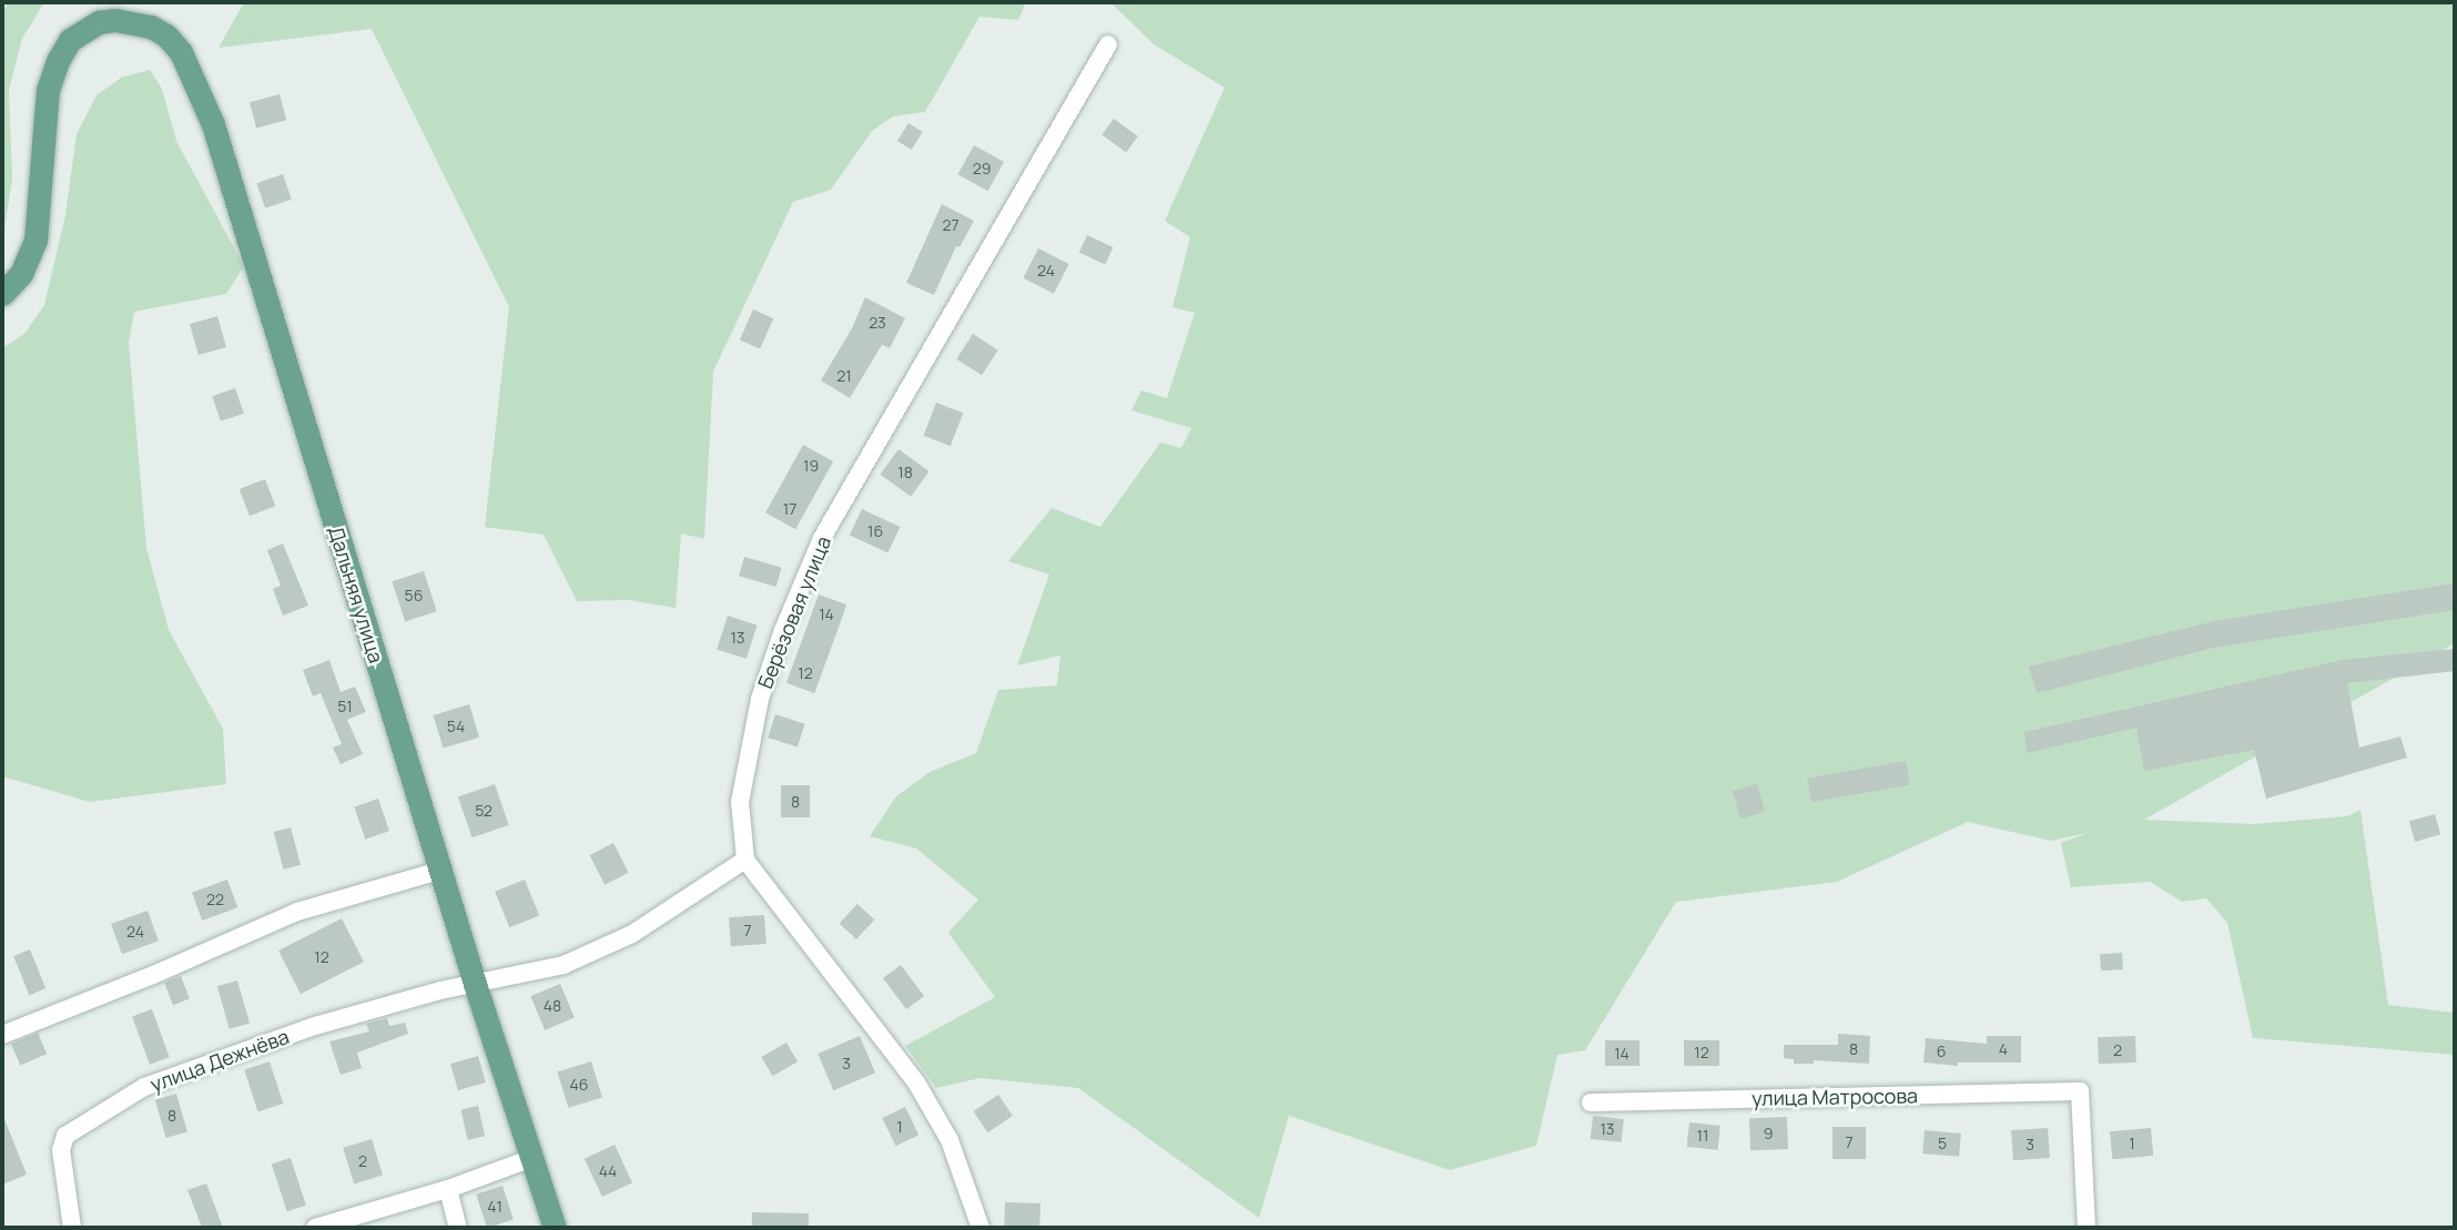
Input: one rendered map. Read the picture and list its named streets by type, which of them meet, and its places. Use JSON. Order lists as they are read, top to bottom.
{
  "streets": {
    "main road": ["Дальняя улица"],
    "street": ["Берёзовая улица", "улица Дежнёва", "улица Матросова"]
  },
  "crossings": [
    ["Дальняя улица", "улица Дежнёва"]
  ],
  "house_numbers": [
    "29",
    "27",
    "24",
    "23",
    "21",
    "19",
    "18",
    "17",
    "16",
    "56",
    "14",
    "13",
    "12",
    "51",
    "54",
    "8",
    "52",
    "22",
    "7",
    "24",
    "12",
    "48",
    "8",
    "4",
    "2",
    "6",
    "12",
    "14",
    "3",
    "46",
    "8",
    "1",
    "13",
    "9",
    "11",
    "7",
    "5",
    "1",
    "3",
    "2",
    "44",
    "41"
  ]
}
